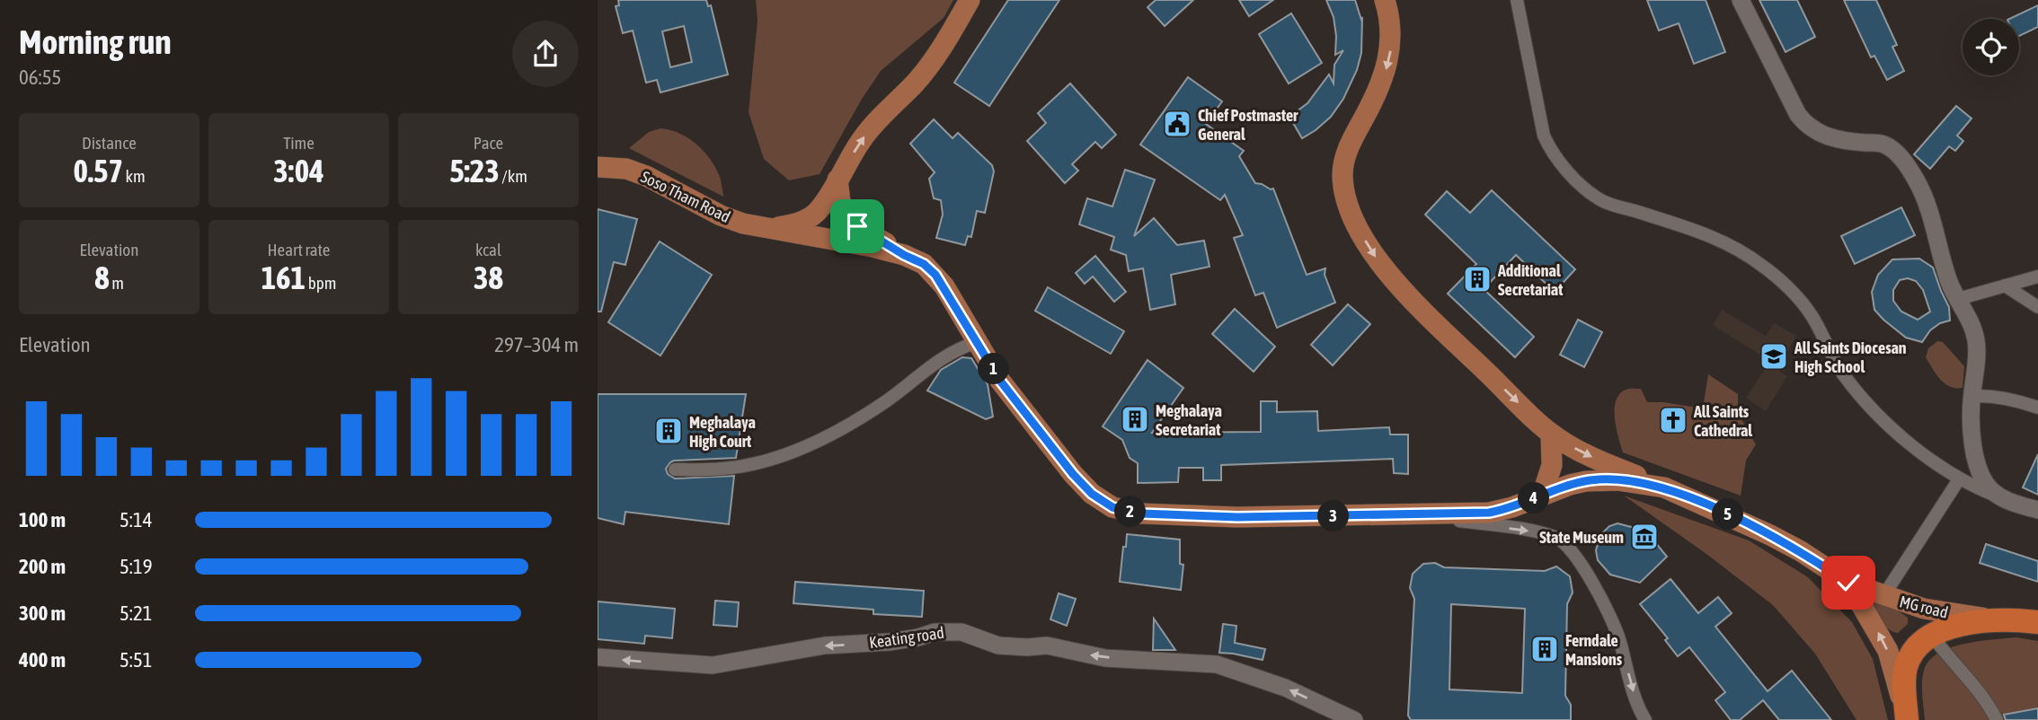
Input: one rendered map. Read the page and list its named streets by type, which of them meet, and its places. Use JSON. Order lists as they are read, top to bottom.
{
  "streets": {
    "main road": ["Soso Tham Road", "MG road"],
    "street": ["Keating road"]
  },
  "crossings": [
    ["Soso Tham Road", "MG road"]
  ],
  "one_way": ["Keating road"],
  "places": {
    "public building": ["Chief Postmaster General"],
    "building": [
      "Additional Secretariat",
      "Meghalaya Secretariat",
      "Meghalaya High Court",
      "Ferndale Mansions"
    ],
    "school or university": ["All Saints Diocesan High School"],
    "church": ["All Saints Cathedral"],
    "museum": ["State Museum"]
  },
  "page": {
    "heading": ["Morning run", "06:55"],
    "stats": [
      ["Distance", "0.57 km"],
      ["Time", "3:04"],
      ["Pace", "5:23 /km"],
      ["Elevation", "8 m"],
      ["Heart rate", "161 bpm"],
      ["kcal", "38"]
    ],
    "chart": ["Elevation", "297–304 m"],
    "pins": [
      "1",
      "4",
      "2",
      "5",
      "3"
    ],
    "list": [
      {
        "name": "100 m",
        "note": "5:14"
      },
      {
        "name": "200 m",
        "note": "5:19"
      },
      {
        "name": "300 m",
        "note": "5:21"
      },
      {
        "name": "400 m",
        "note": "5:51"
      }
    ]
  }
}
